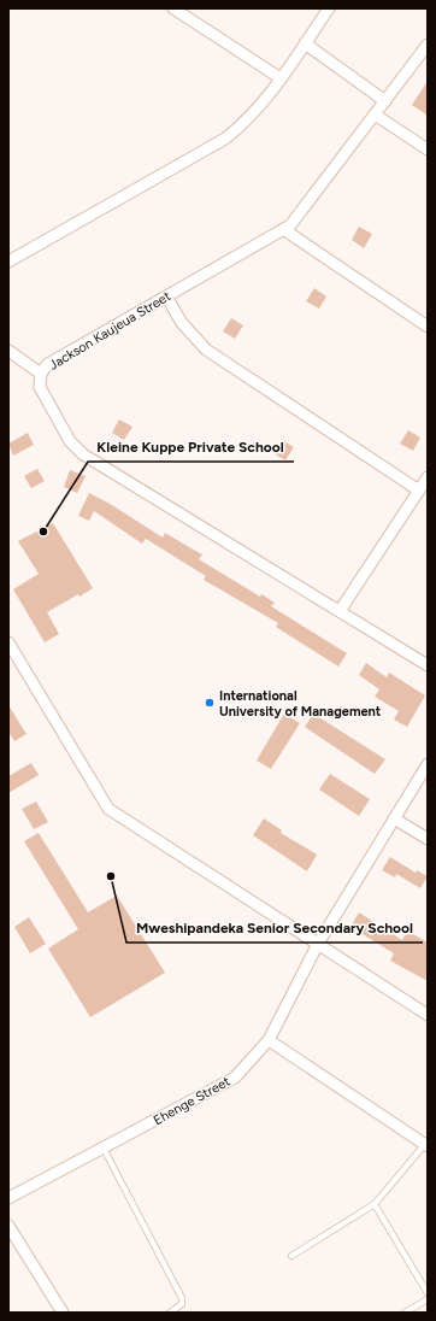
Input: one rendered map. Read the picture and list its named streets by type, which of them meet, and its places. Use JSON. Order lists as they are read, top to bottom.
{
  "streets": {
    "street": ["Jackson Kaujeua Street", "Ehenge Street"]
  },
  "places": ["Kleine Kuppe Private School", "International University of Management", "Mweshipandeka Senior Secondary School"]
}
